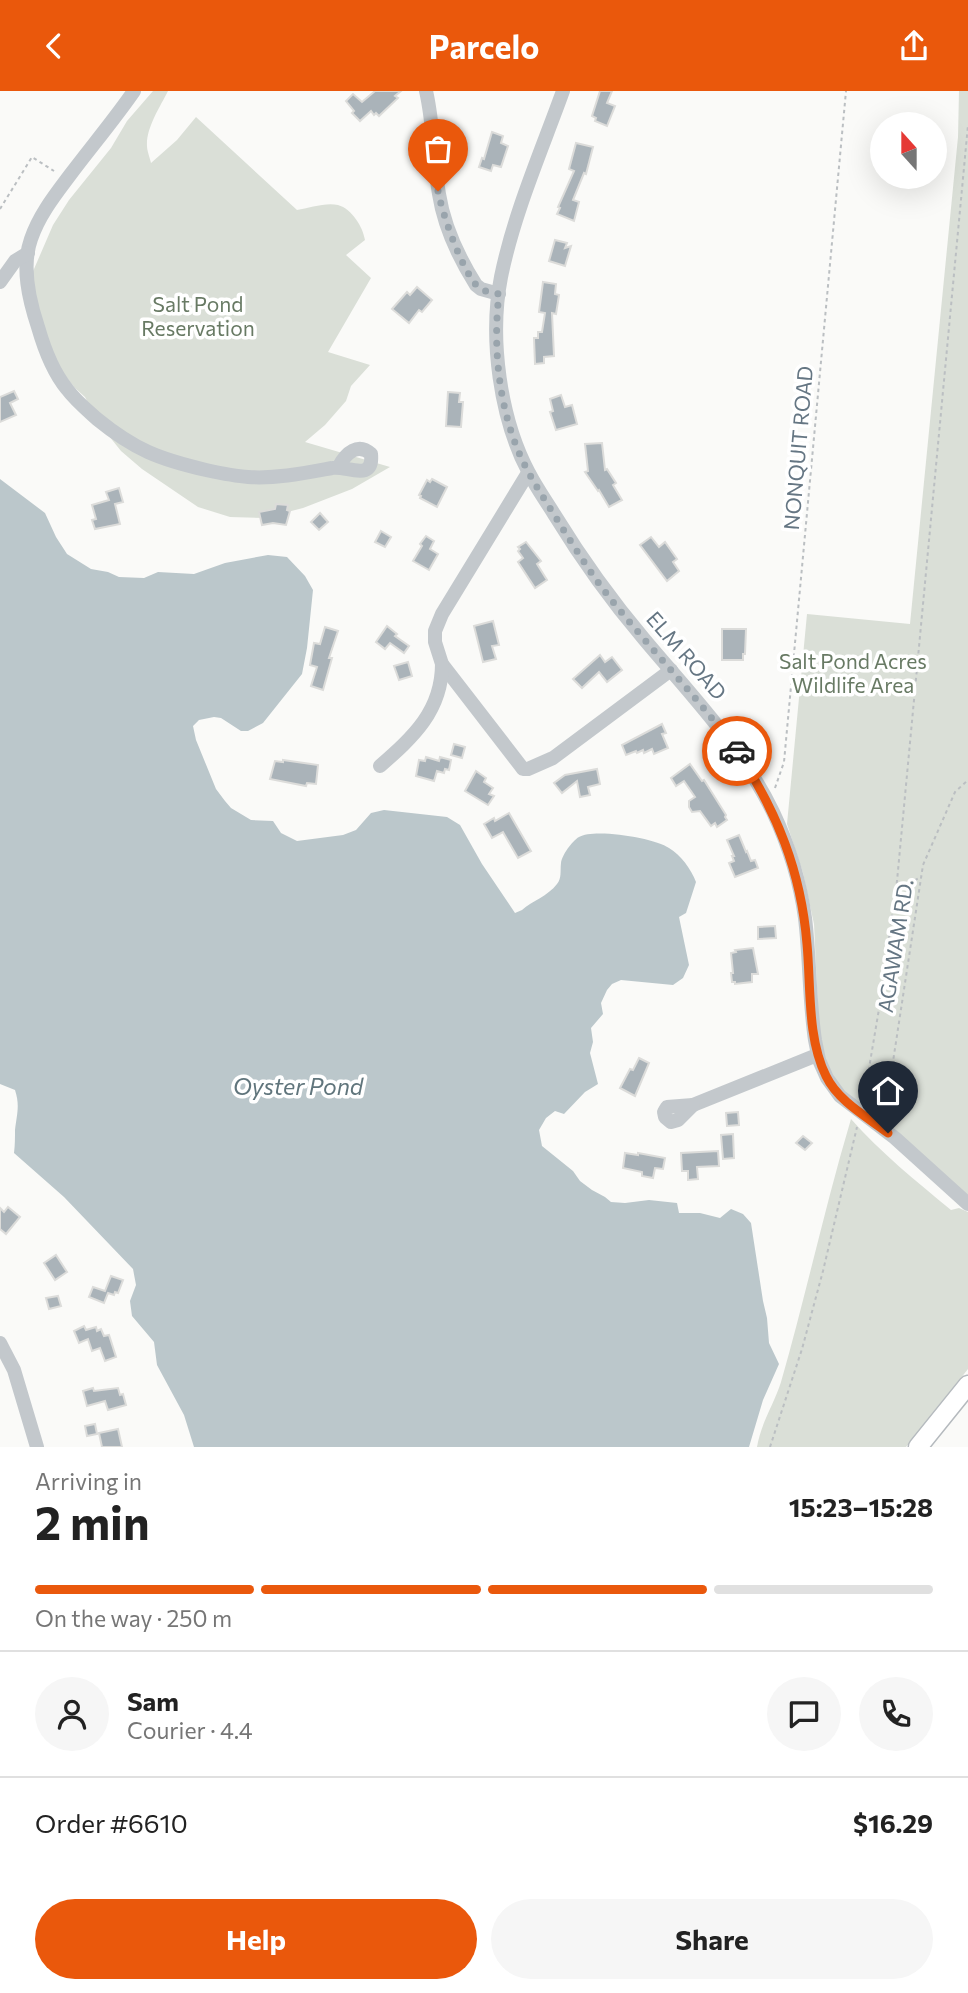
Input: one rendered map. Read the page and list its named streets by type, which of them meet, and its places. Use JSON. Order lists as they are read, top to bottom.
{
  "streets": {
    "street": ["ELM ROAD"],
    "path": ["NONQUIT ROAD", "AGAWAM RD."]
  },
  "crossings": [
    ["NONQUIT ROAD", "ELM ROAD"],
    ["ELM ROAD", "AGAWAM RD."]
  ],
  "water": ["Oyster Pond"],
  "parks": ["Salt Pond Reservation", "Salt Pond Acres Wildlife Area"],
  "north": "top",
  "page": {
    "header": "Parcelo",
    "heading": ["2 min", "Arriving in", "15:23–15:28"],
    "panel": [
      "Sam",
      "Courier · 4.4",
      "Order #6610",
      "$16.29"
    ],
    "bar": "On the way · 250 m",
    "buttons": ["Help", "Share"]
  }
}
